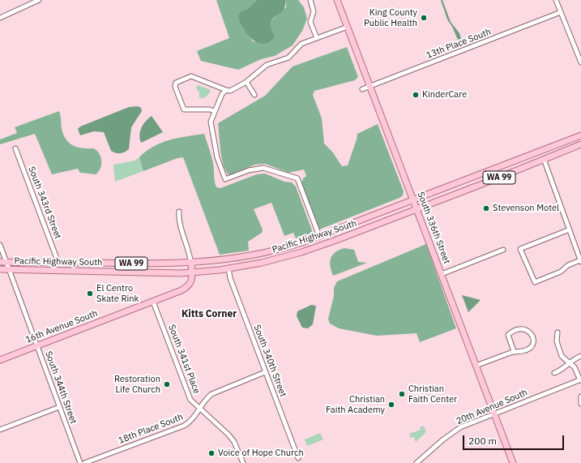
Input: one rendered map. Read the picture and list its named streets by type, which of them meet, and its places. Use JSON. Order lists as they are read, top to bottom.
{
  "streets": {
    "main road": [
      "WA 99",
      "South 336th Street",
      "Pacific Highway South",
      "16th Avenue South"
    ],
    "street": [
      "13th Place South",
      "South 343rd Street",
      "South 341st Place",
      "South 340th Street",
      "South 344th Street",
      "20th Avenue South",
      "18th Place South"
    ]
  },
  "crossings": [
    ["13th Place South", "South 336th Street"],
    ["South 343rd Street", "Pacific Highway South"],
    ["South 336th Street", "Pacific Highway South"],
    ["South 336th Street", "20th Avenue South"],
    ["Pacific Highway South", "16th Avenue South"],
    ["Pacific Highway South", "South 340th Street"],
    ["Pacific Highway South", "South 344th Street"],
    ["16th Avenue South", "South 341st Place"],
    ["16th Avenue South", "South 344th Street"],
    ["South 341st Place", "18th Place South"],
    ["South 340th Street", "18th Place South"]
  ],
  "districts": ["Kitts Corner"],
  "places": [
    "King County Public Health",
    "KinderCare",
    "Stevenson Motel",
    "El Centro Skate Rink",
    "Restoration Life Church",
    "Christian Faith Center",
    "Christian Faith Academy",
    "Voice of Hope Church"
  ],
  "scale_bar": "200 m"
}
